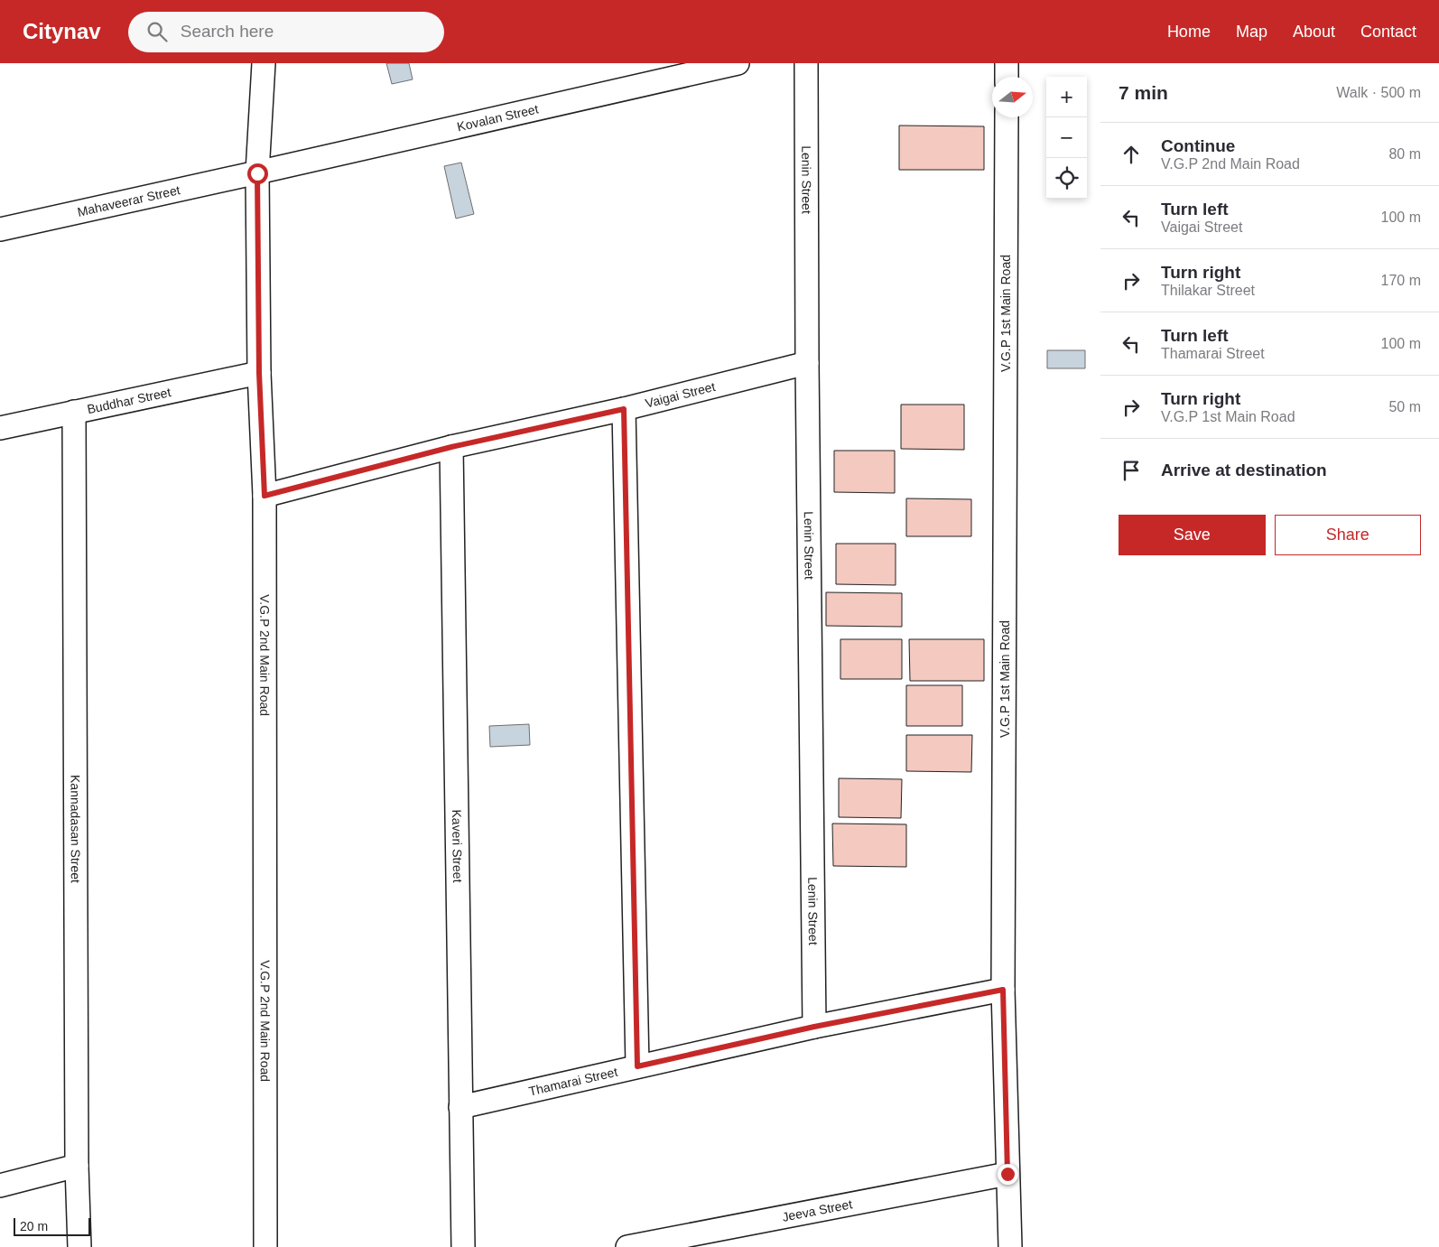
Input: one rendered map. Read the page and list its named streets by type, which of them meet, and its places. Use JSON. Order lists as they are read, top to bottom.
{
  "streets": {
    "street": [
      "Kovalan Street",
      "Lenin Street",
      "Mahaveerar Street",
      "V.G.P 1st Main Road",
      "Vaigai Street",
      "Buddhar Street",
      "V.G.P 2nd Main Road",
      "Kannadasan Street",
      "Kaveri Street",
      "Thamarai Street",
      "Jeeva Street"
    ]
  },
  "crossings": [
    ["Kovalan Street", "Mahaveerar Street"],
    ["Kovalan Street", "V.G.P 2nd Main Road"],
    ["Lenin Street", "Vaigai Street"],
    ["Lenin Street", "Thamarai Street"],
    ["Mahaveerar Street", "V.G.P 2nd Main Road"],
    ["V.G.P 1st Main Road", "Thamarai Street"],
    ["V.G.P 1st Main Road", "Jeeva Street"],
    ["Vaigai Street", "V.G.P 2nd Main Road"],
    ["Vaigai Street", "Kaveri Street"],
    ["Buddhar Street", "V.G.P 2nd Main Road"],
    ["Buddhar Street", "Kannadasan Street"],
    ["Kaveri Street", "Thamarai Street"]
  ],
  "scale_bar": "20 m",
  "north": "right",
  "page": {
    "header": "Citynav",
    "search": "Search here",
    "nav": [
      "Home",
      "Map",
      "About",
      "Contact"
    ],
    "heading": ["7 min", "Walk · 500 m"],
    "map_buttons": ["+", "−"],
    "list": [
      ["Continue", "V.G.P 2nd Main Road", "80 m"],
      ["Turn left", "Vaigai Street", "100 m"],
      ["Turn right", "Thilakar Street", "170 m"],
      ["Turn left", "Thamarai Street", "100 m"],
      ["Turn right", "V.G.P 1st Main Road", "50 m"],
      "Arrive at destination"
    ],
    "buttons": ["Save", "Share"],
    "scale": "20 m"
  }
}
